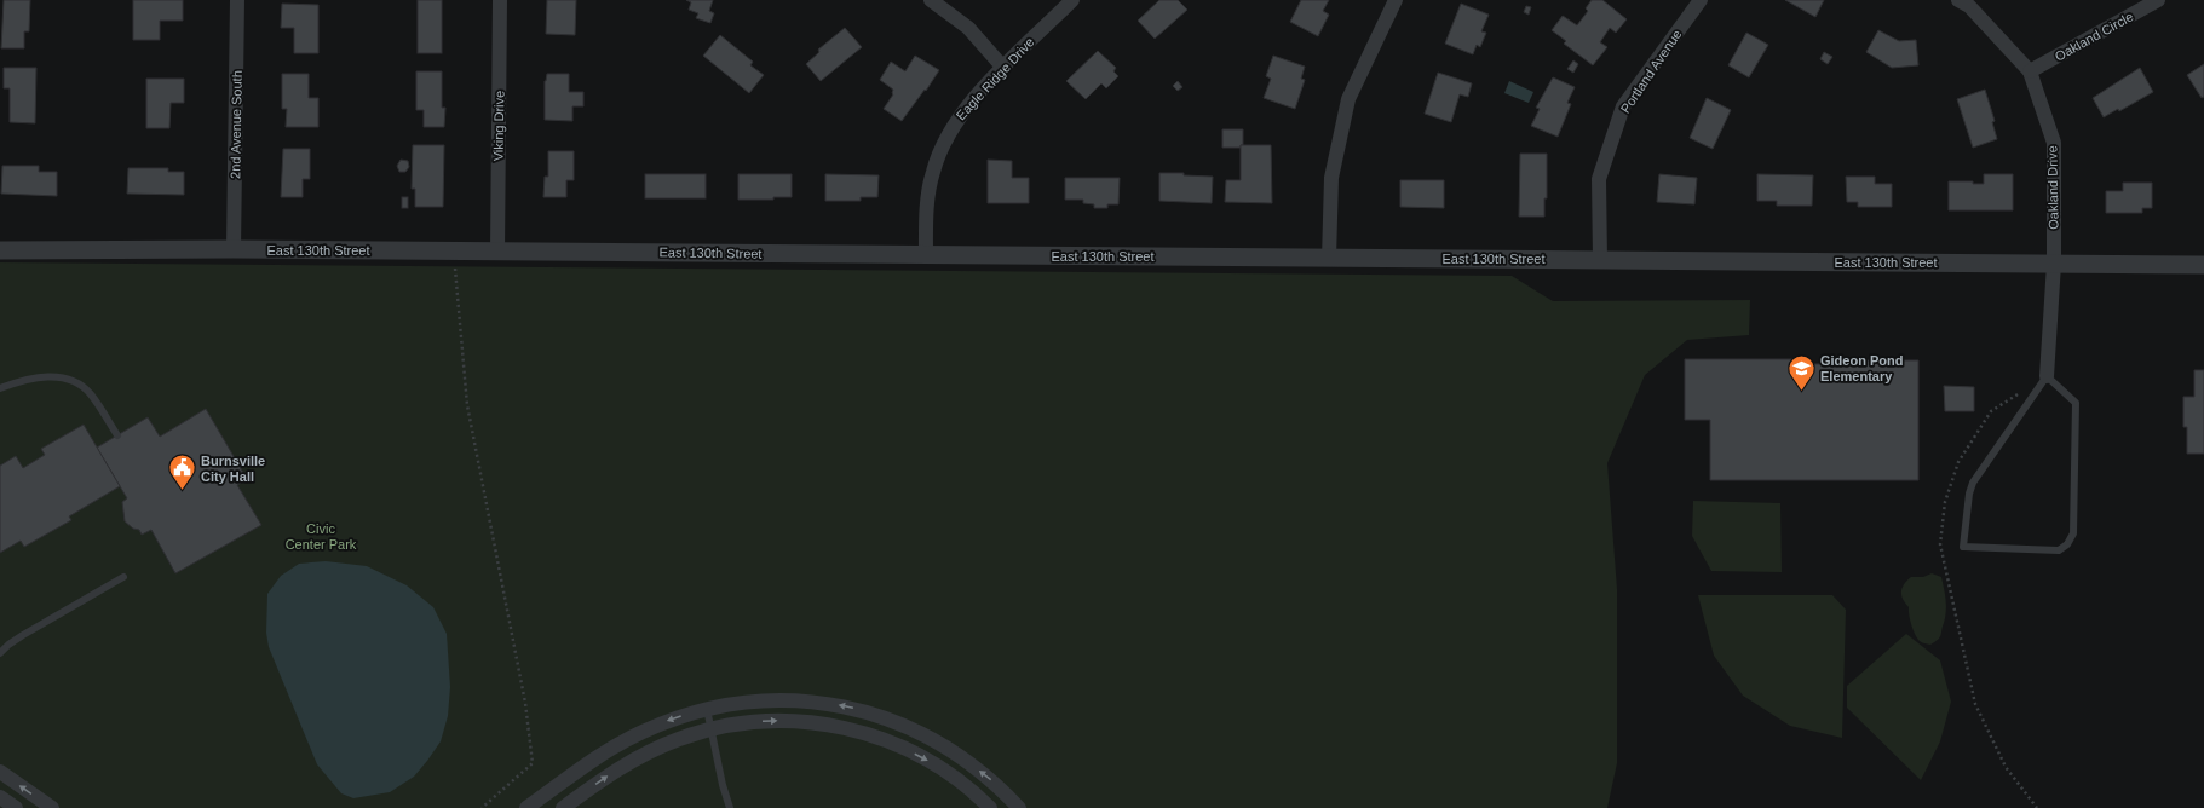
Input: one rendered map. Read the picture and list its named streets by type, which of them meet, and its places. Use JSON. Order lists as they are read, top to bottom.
{
  "streets": {
    "street": [
      "Oakland Circle",
      "Portland Avenue",
      "Eagle Ridge Drive",
      "2nd Avenue South",
      "Viking Drive",
      "Oakland Drive",
      "East 130th Street"
    ]
  },
  "crossings": [
    ["Oakland Circle", "Oakland Drive"],
    ["Portland Avenue", "East 130th Street"],
    ["Eagle Ridge Drive", "East 130th Street"],
    ["2nd Avenue South", "East 130th Street"],
    ["Viking Drive", "East 130th Street"],
    ["Oakland Drive", "East 130th Street"]
  ],
  "parks": ["Civic Center Park"],
  "places": {
    "school or university": ["Gideon Pond Elementary"],
    "public building": ["Burnsville City Hall"]
  }
}
